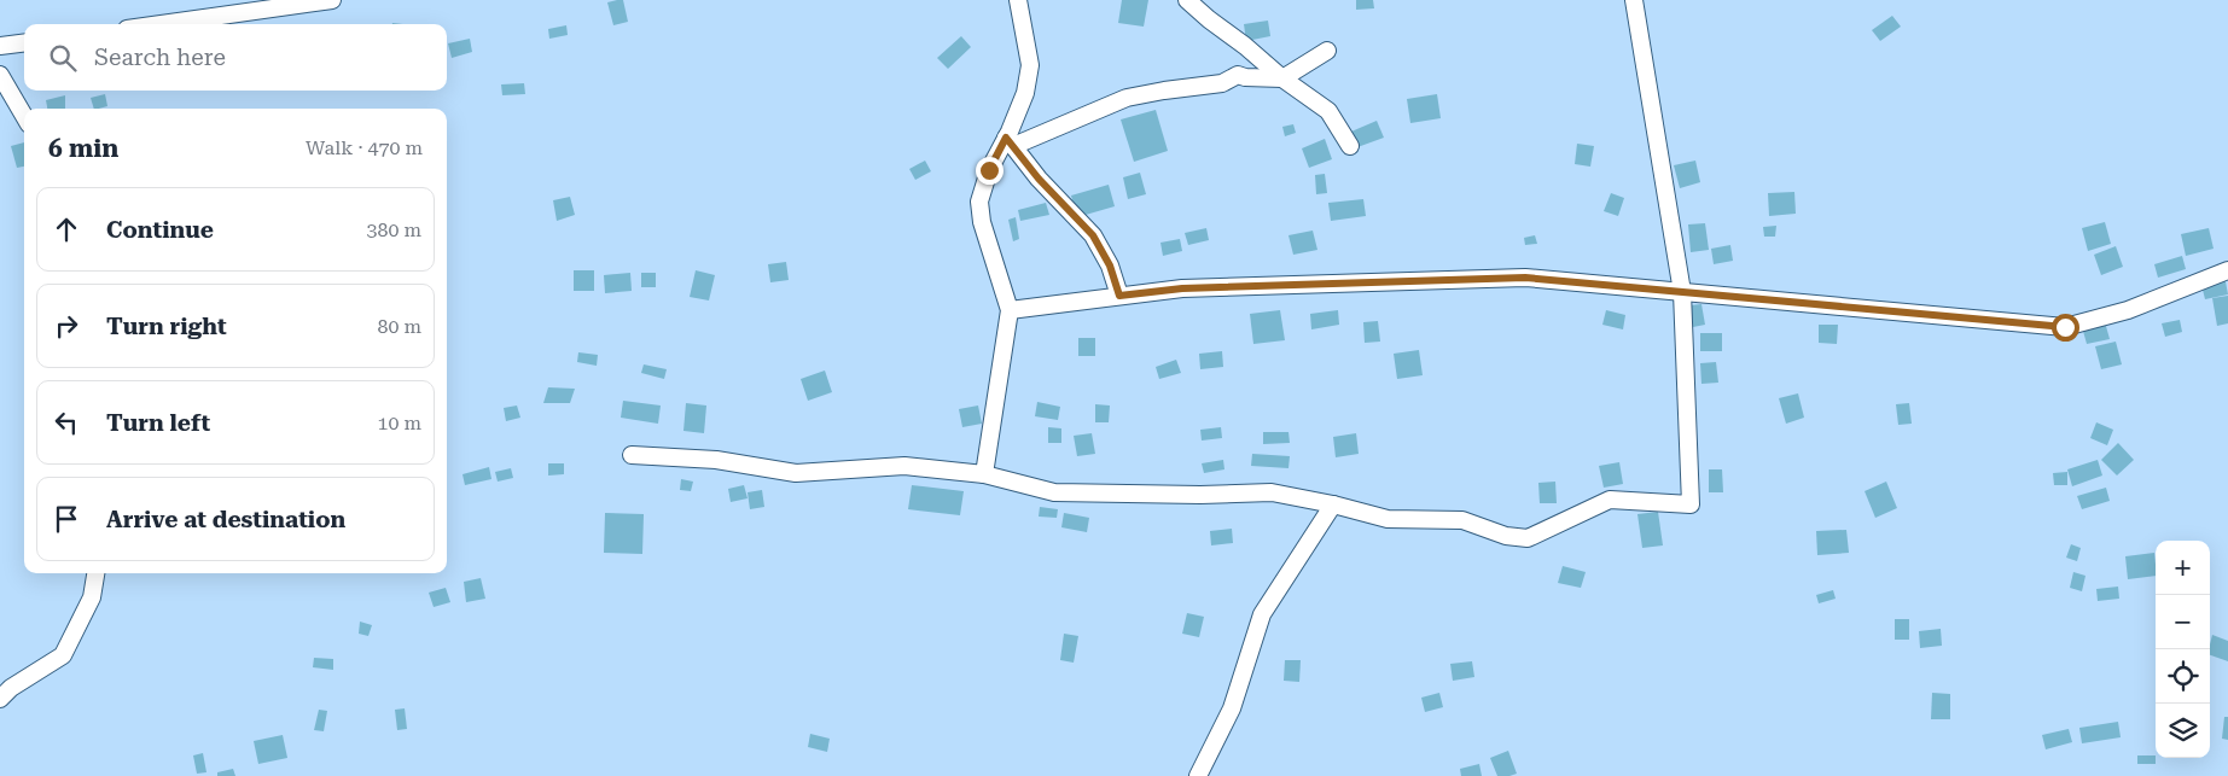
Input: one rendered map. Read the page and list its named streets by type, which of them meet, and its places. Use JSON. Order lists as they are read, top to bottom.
{
  "page": {
    "search": "Search here",
    "heading": ["6 min", "Walk · 470 m"],
    "list": [
      ["Continue", "380 m"],
      ["Turn right", "80 m"],
      ["Turn left", "10 m"],
      "Arrive at destination"
    ],
    "map_buttons": ["+", "−"]
  }
}
